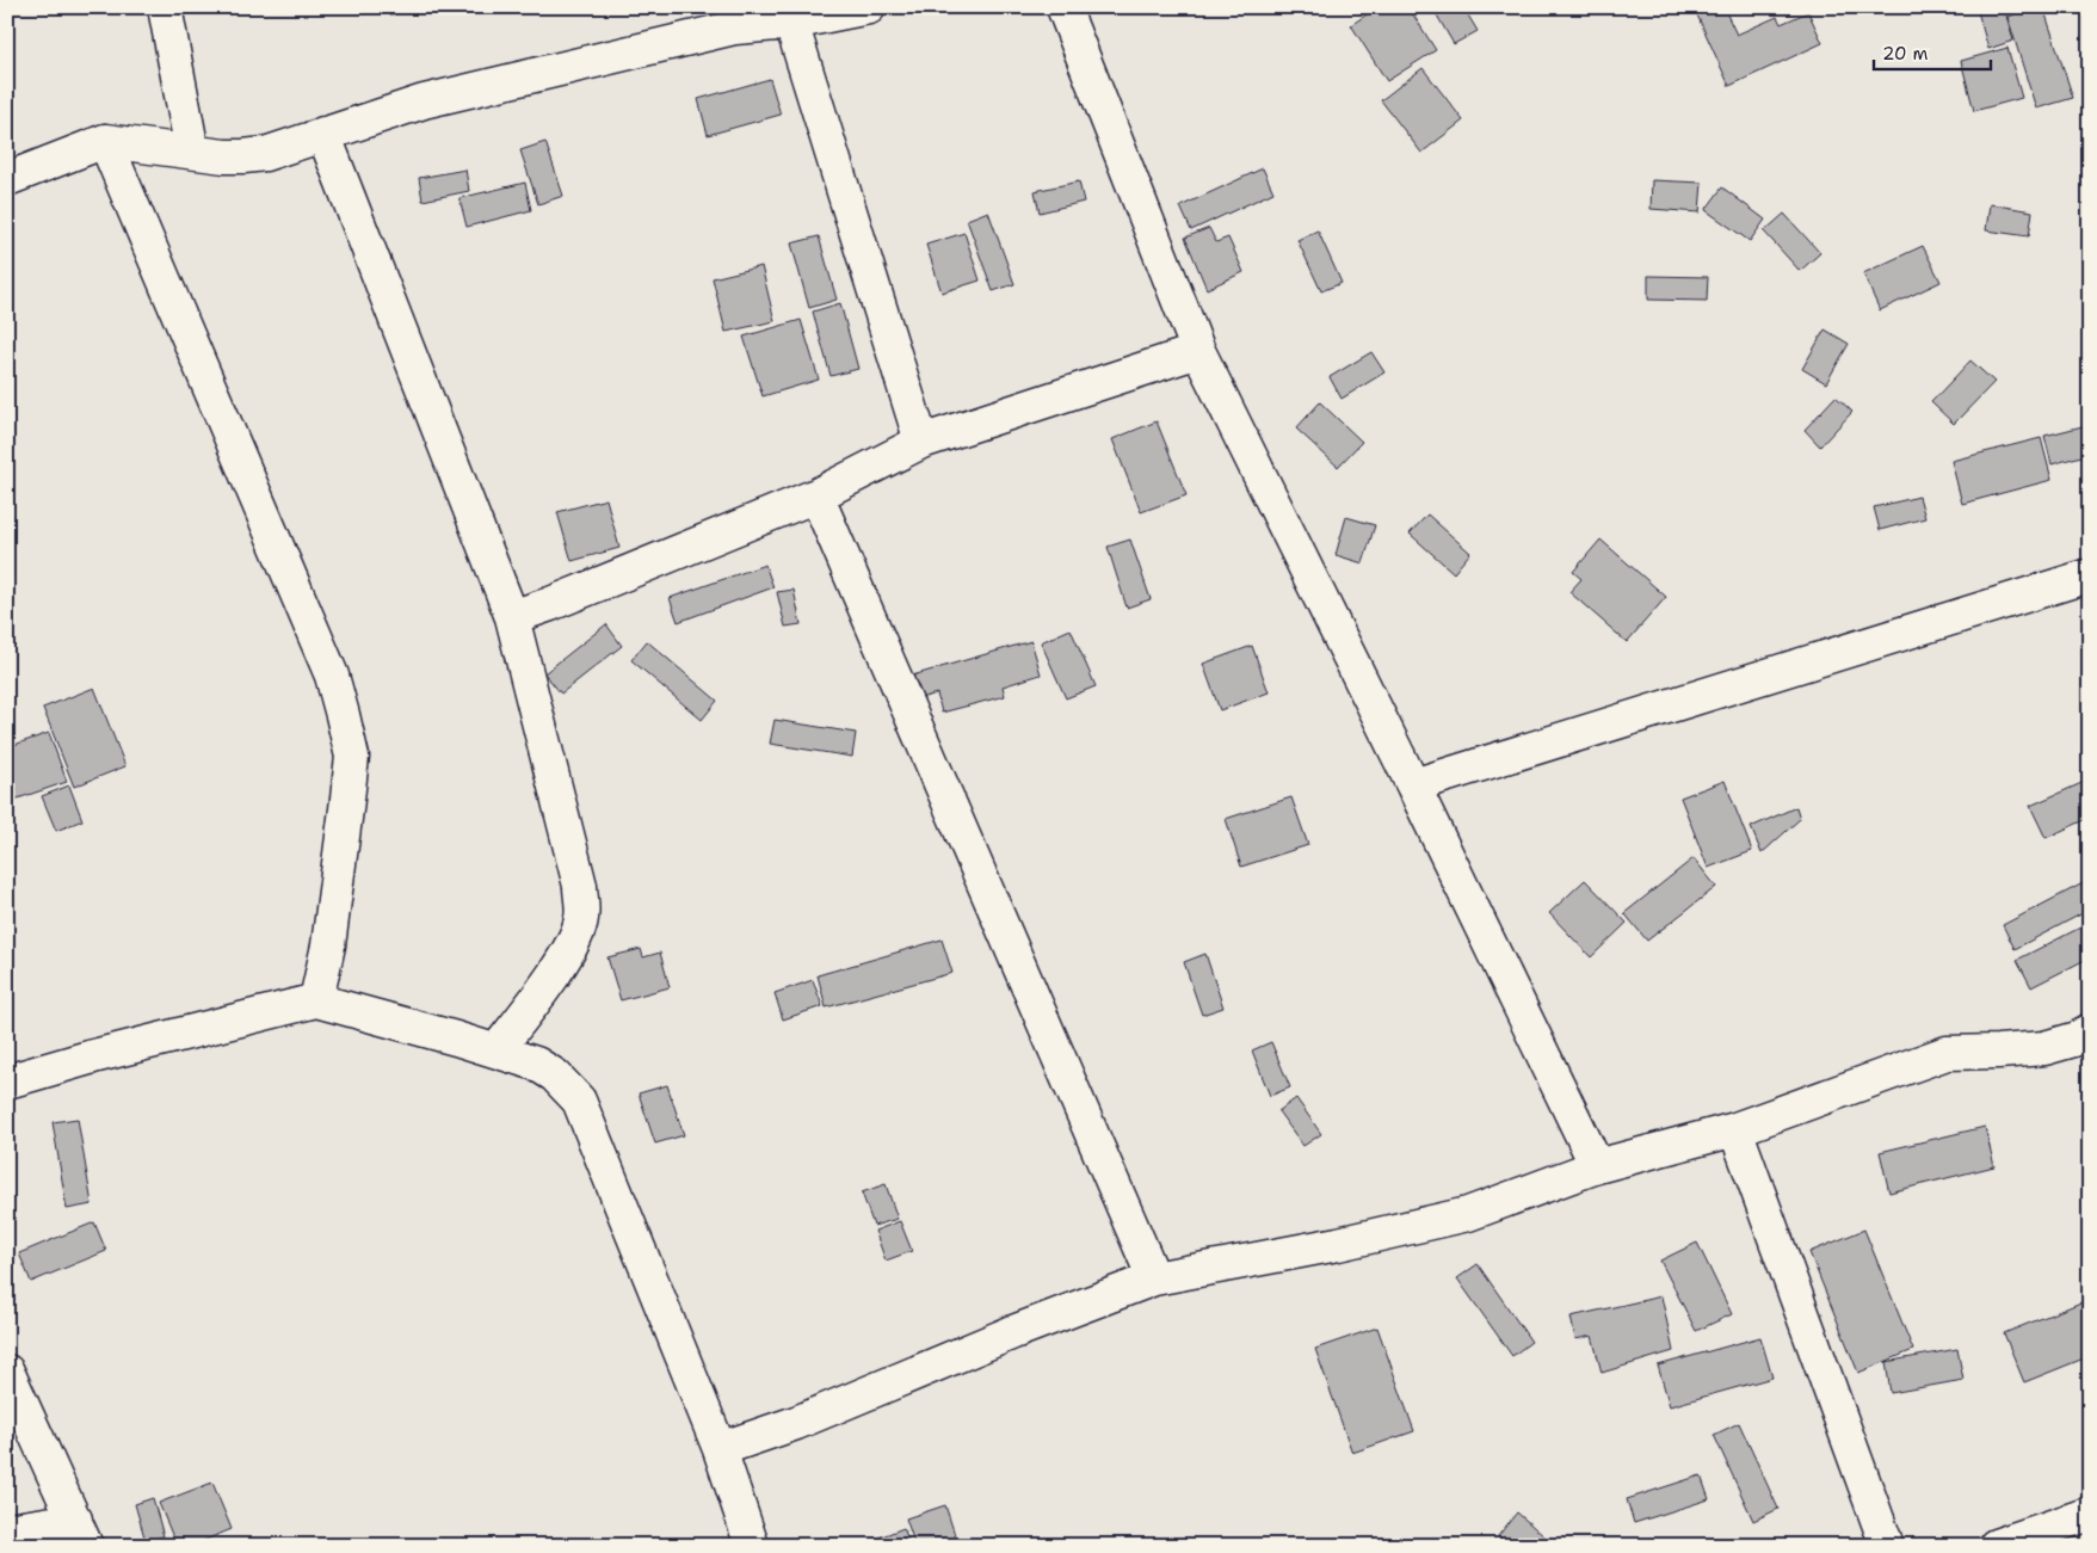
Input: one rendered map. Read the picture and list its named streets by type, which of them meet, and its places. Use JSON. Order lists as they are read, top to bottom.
{
  "scale_bar": "20 m"
}
